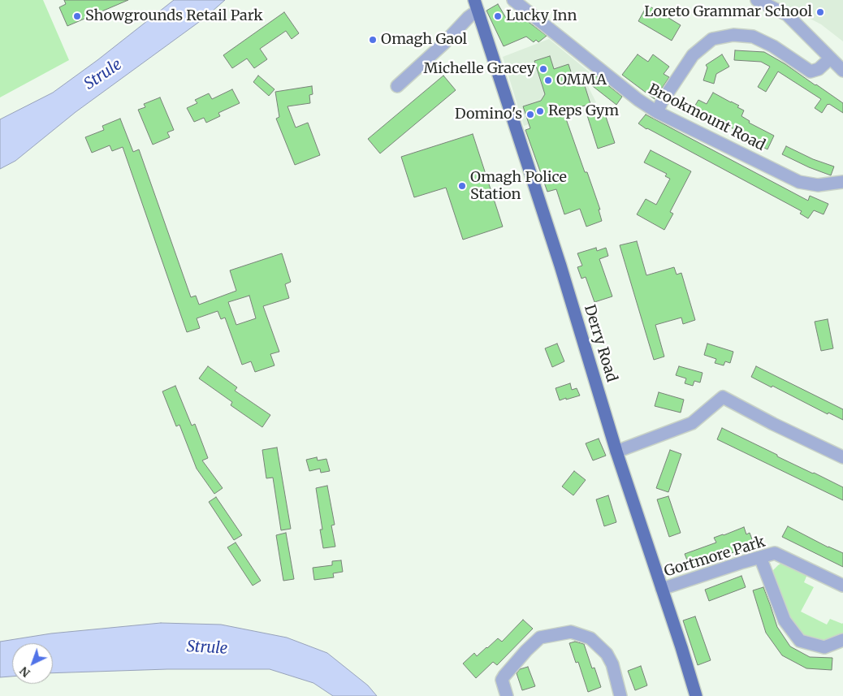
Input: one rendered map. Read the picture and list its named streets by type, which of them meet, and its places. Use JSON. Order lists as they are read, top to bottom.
{
  "streets": {
    "main road": ["Derry Road"],
    "street": ["Brookmount Road", "Gortmore Park"]
  },
  "crossings": [
    ["Derry Road", "Gortmore Park"]
  ],
  "water": ["Strule"],
  "places": [
    "Loreto Grammar School",
    "Showgrounds Retail Park",
    "Lucky Inn",
    "Omagh Gaol",
    "Michelle Gracey",
    "OMMA",
    "Reps Gym",
    "Domino's",
    "Omagh Police Station"
  ],
  "north": "bottom left"
}
